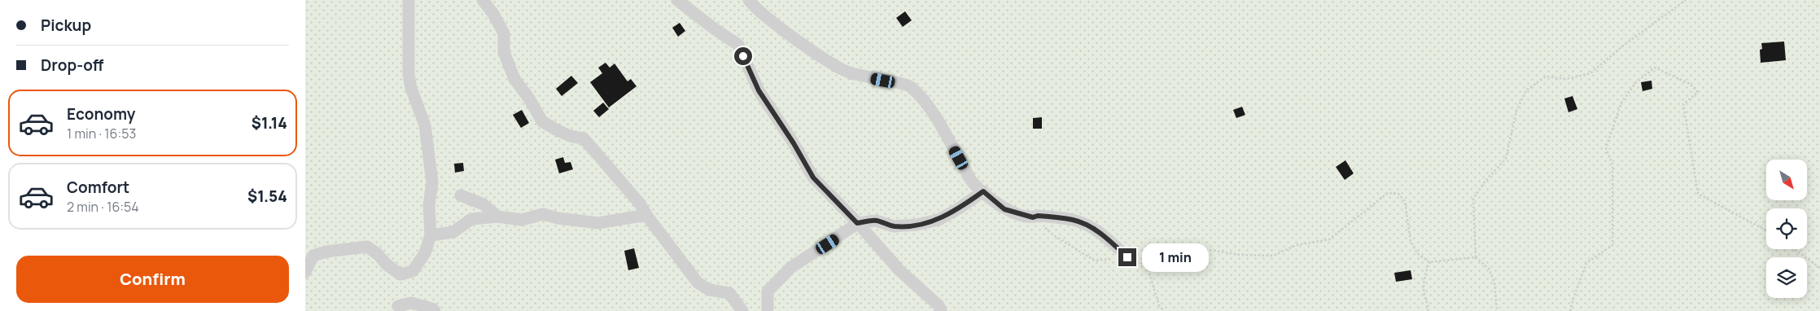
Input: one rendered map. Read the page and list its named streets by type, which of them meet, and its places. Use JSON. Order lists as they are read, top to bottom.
{
  "north": "bottom right",
  "page": {
    "banner": ["Pickup", "Drop-off"],
    "list": [
      {
        "name": "Economy",
        "note": "1 min · 16:53",
        "value": "$1.14"
      },
      {
        "name": "Comfort",
        "note": "2 min · 16:54",
        "value": "$1.54"
      }
    ],
    "bubble": "1 min",
    "buttons": "Confirm"
  }
}
